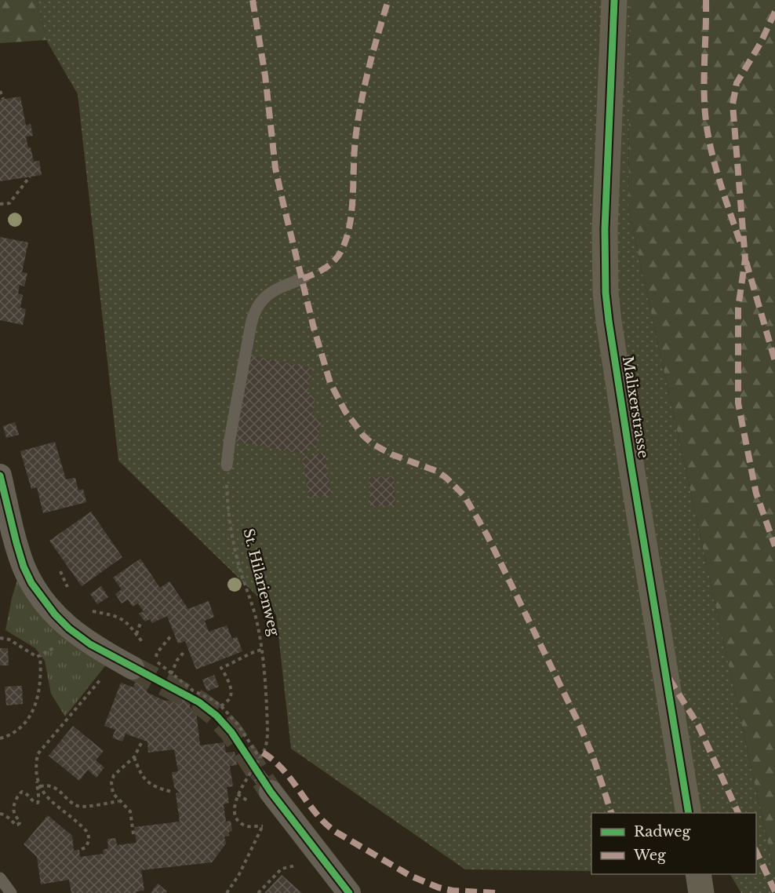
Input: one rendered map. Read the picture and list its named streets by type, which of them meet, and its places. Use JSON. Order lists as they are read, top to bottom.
{
  "streets": {
    "main road": ["Malixerstrasse"],
    "path": ["St. Hilarienweg"]
  },
  "legend": ["Radweg", "Weg"]
}
